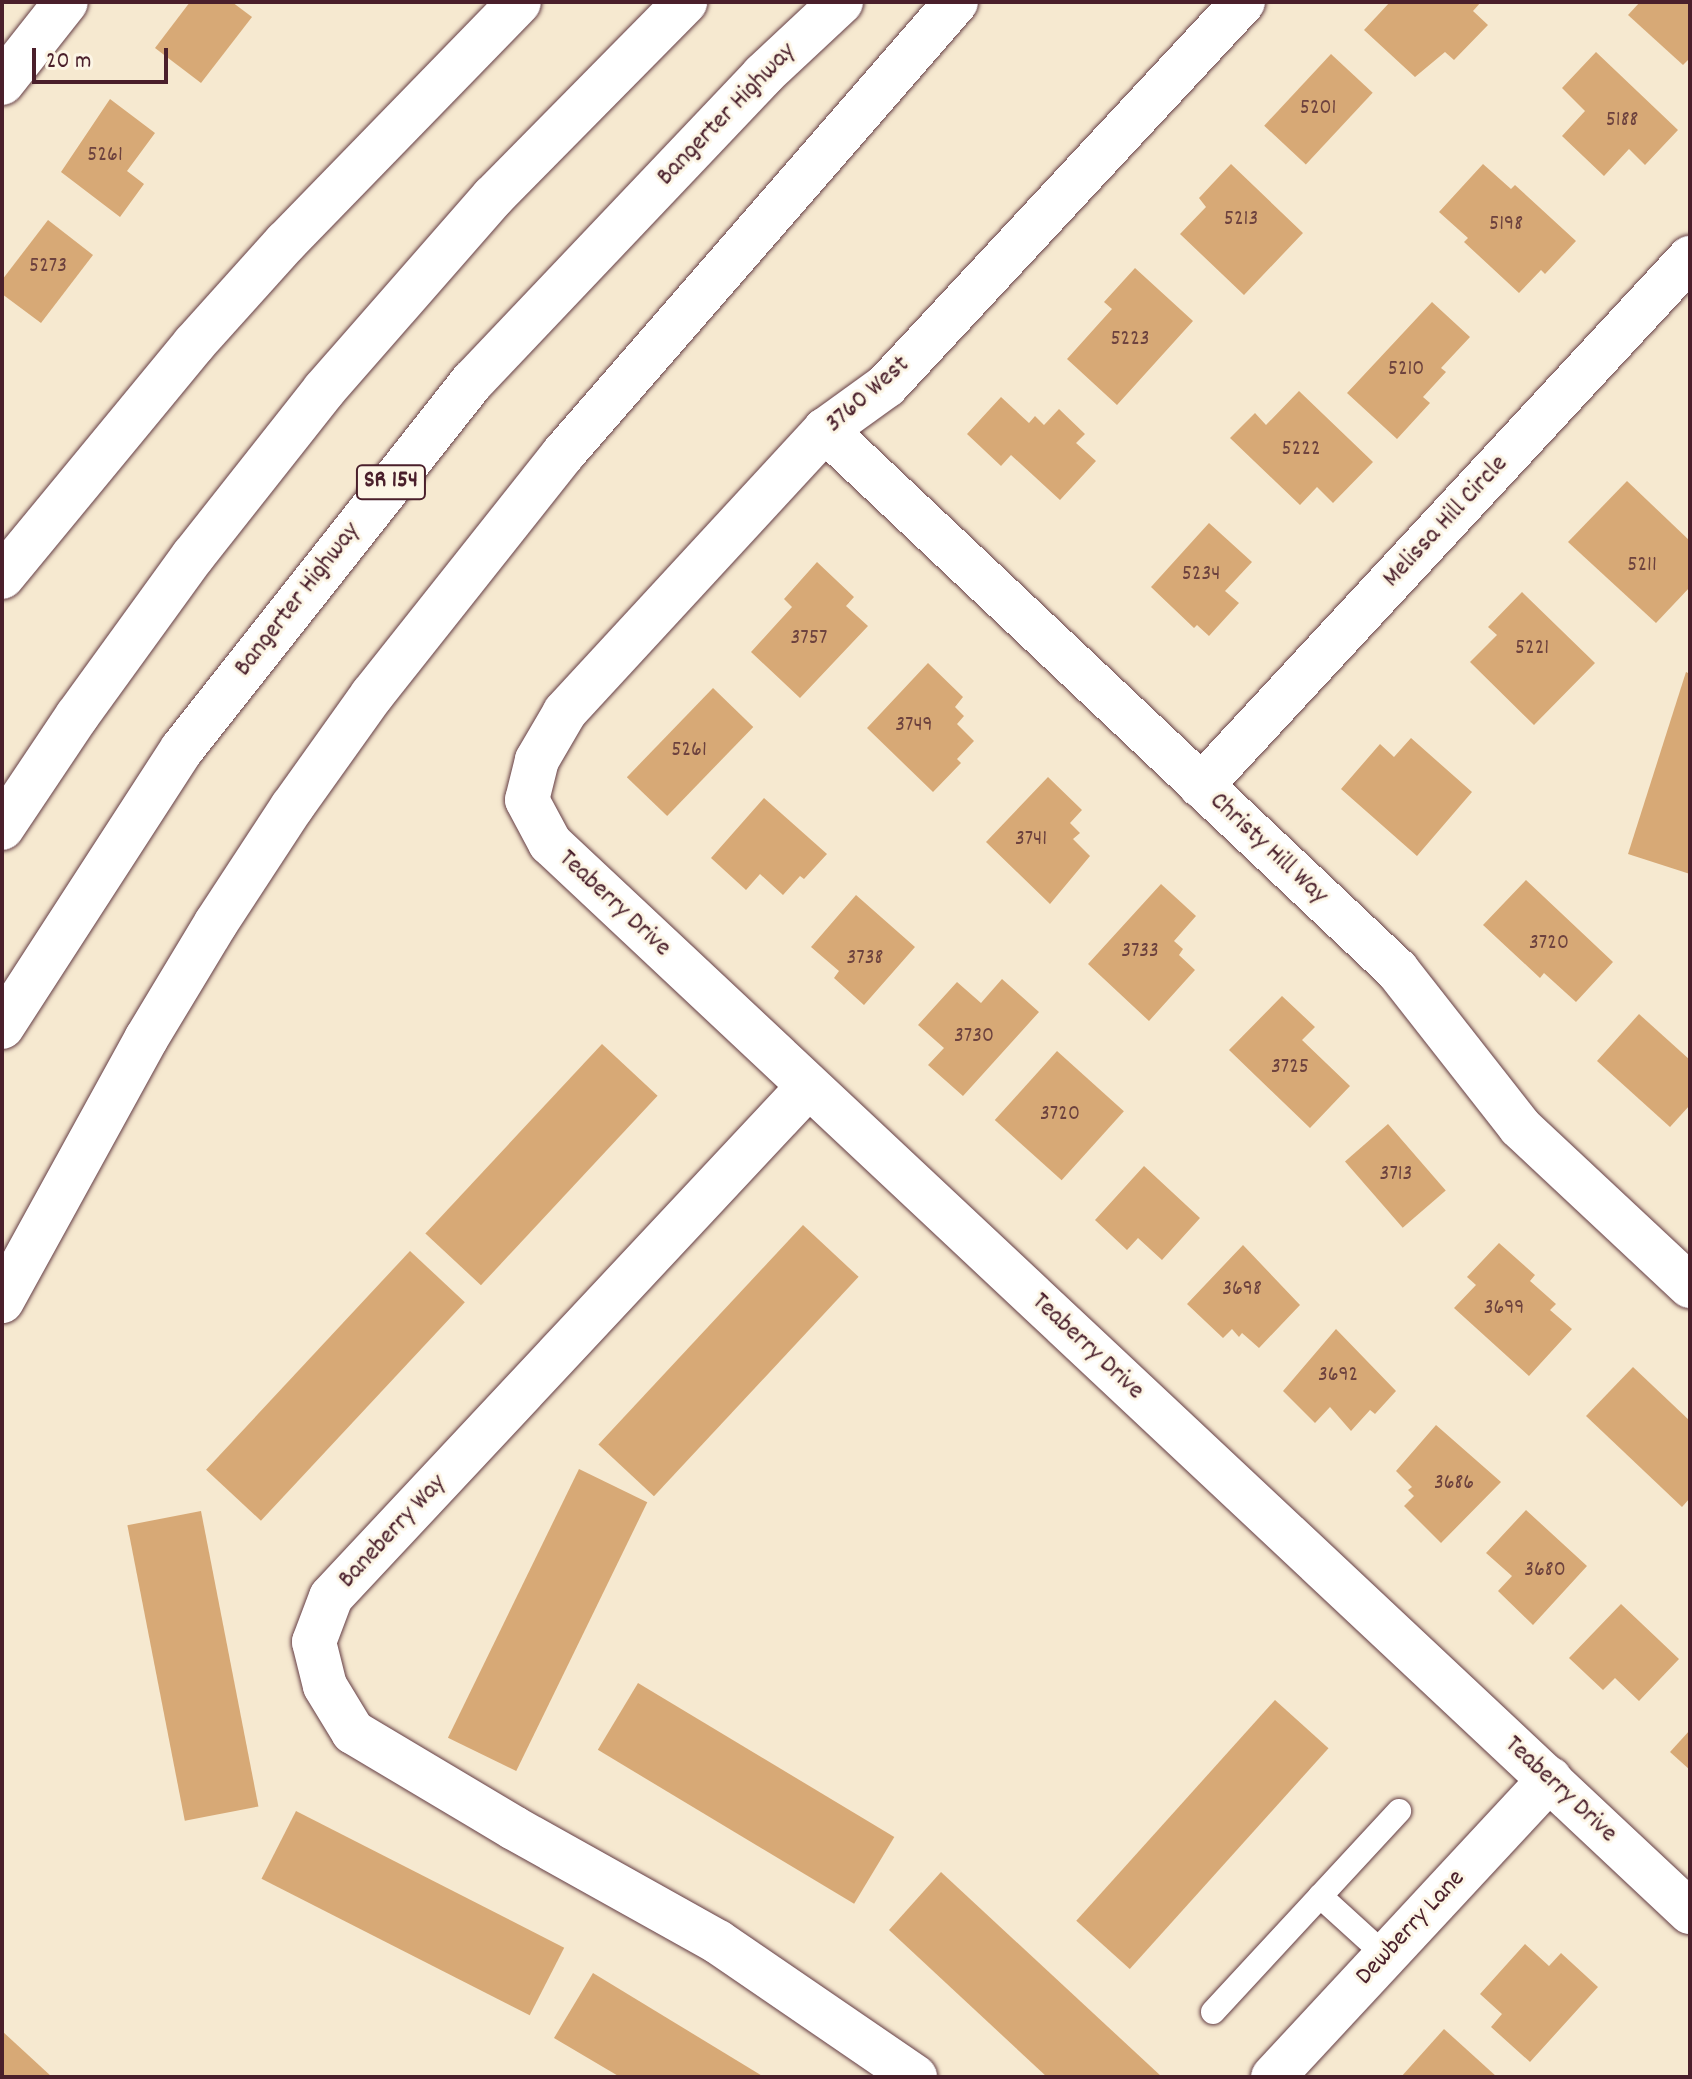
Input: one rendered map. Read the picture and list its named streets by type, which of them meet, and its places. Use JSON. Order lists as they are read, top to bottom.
{
  "streets": {
    "main road": [
      "Bangerter Highway",
      "3760 West",
      "SR 154",
      "Melissa Hill Circle",
      "Christy Hill Way",
      "Teaberry Drive",
      "Baneberry Way",
      "Dewberry Lane"
    ]
  },
  "crossings": [
    ["3760 West", "Christy Hill Way"],
    ["3760 West", "Teaberry Drive"],
    ["Melissa Hill Circle", "Christy Hill Way"],
    ["Teaberry Drive", "Baneberry Way"],
    ["Teaberry Drive", "Dewberry Lane"]
  ],
  "house_numbers": [
    "5201",
    "5188",
    "5261",
    "5213",
    "5198",
    "5273",
    "5223",
    "5210",
    "5222",
    "5211",
    "5234",
    "3757",
    "5221",
    "3749",
    "5261",
    "3741",
    "3720",
    "3733",
    "3738",
    "3730",
    "3725",
    "3720",
    "3713",
    "3698",
    "3699",
    "3692",
    "3686",
    "3680"
  ],
  "scale_bar": "20 m"
}
